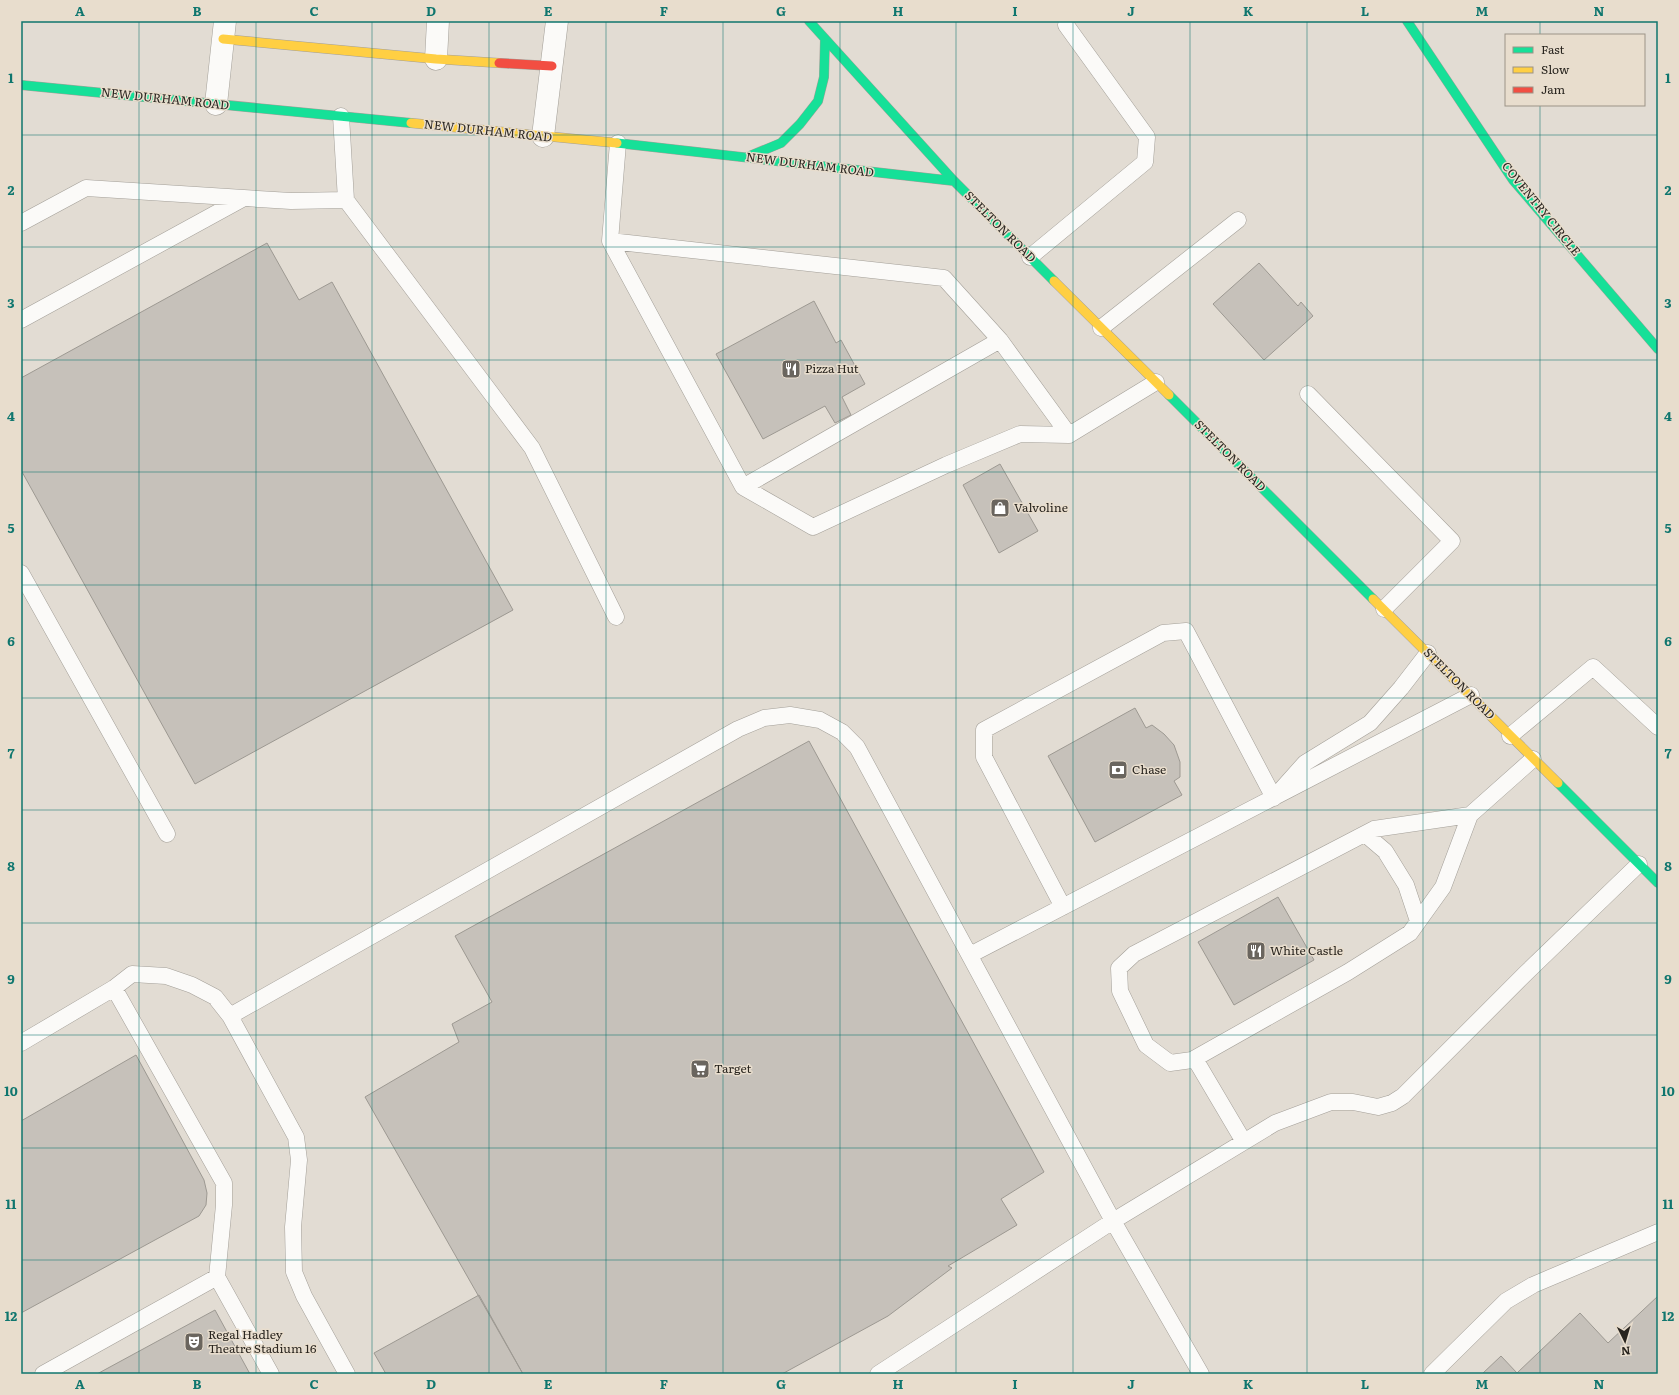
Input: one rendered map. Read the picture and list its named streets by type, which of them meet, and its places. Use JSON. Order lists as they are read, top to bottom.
{
  "streets": {
    "main road": ["NEW DURHAM ROAD", "COVENTRY CIRCLE", "STELTON ROAD"]
  },
  "crossings": [
    ["NEW DURHAM ROAD", "STELTON ROAD"]
  ],
  "places": {
    "restaurant": ["Pizza Hut", "White Castle"],
    "shop": ["Valvoline"],
    "bank": ["Chase"],
    "supermarket": ["Target"],
    "theatre": ["Regal Hadley Theatre Stadium 16"]
  },
  "legend": ["Fast", "Slow", "Jam"],
  "north": "bottom",
  "grid": {
    "columns": [
      "A",
      "B",
      "C",
      "D",
      "E",
      "F",
      "G",
      "H",
      "I",
      "J",
      "K",
      "L",
      "M",
      "N"
    ],
    "rows": [
      "1",
      "2",
      "3",
      "4",
      "5",
      "6",
      "7",
      "8",
      "9",
      "10",
      "11",
      "12"
    ]
  }
}
